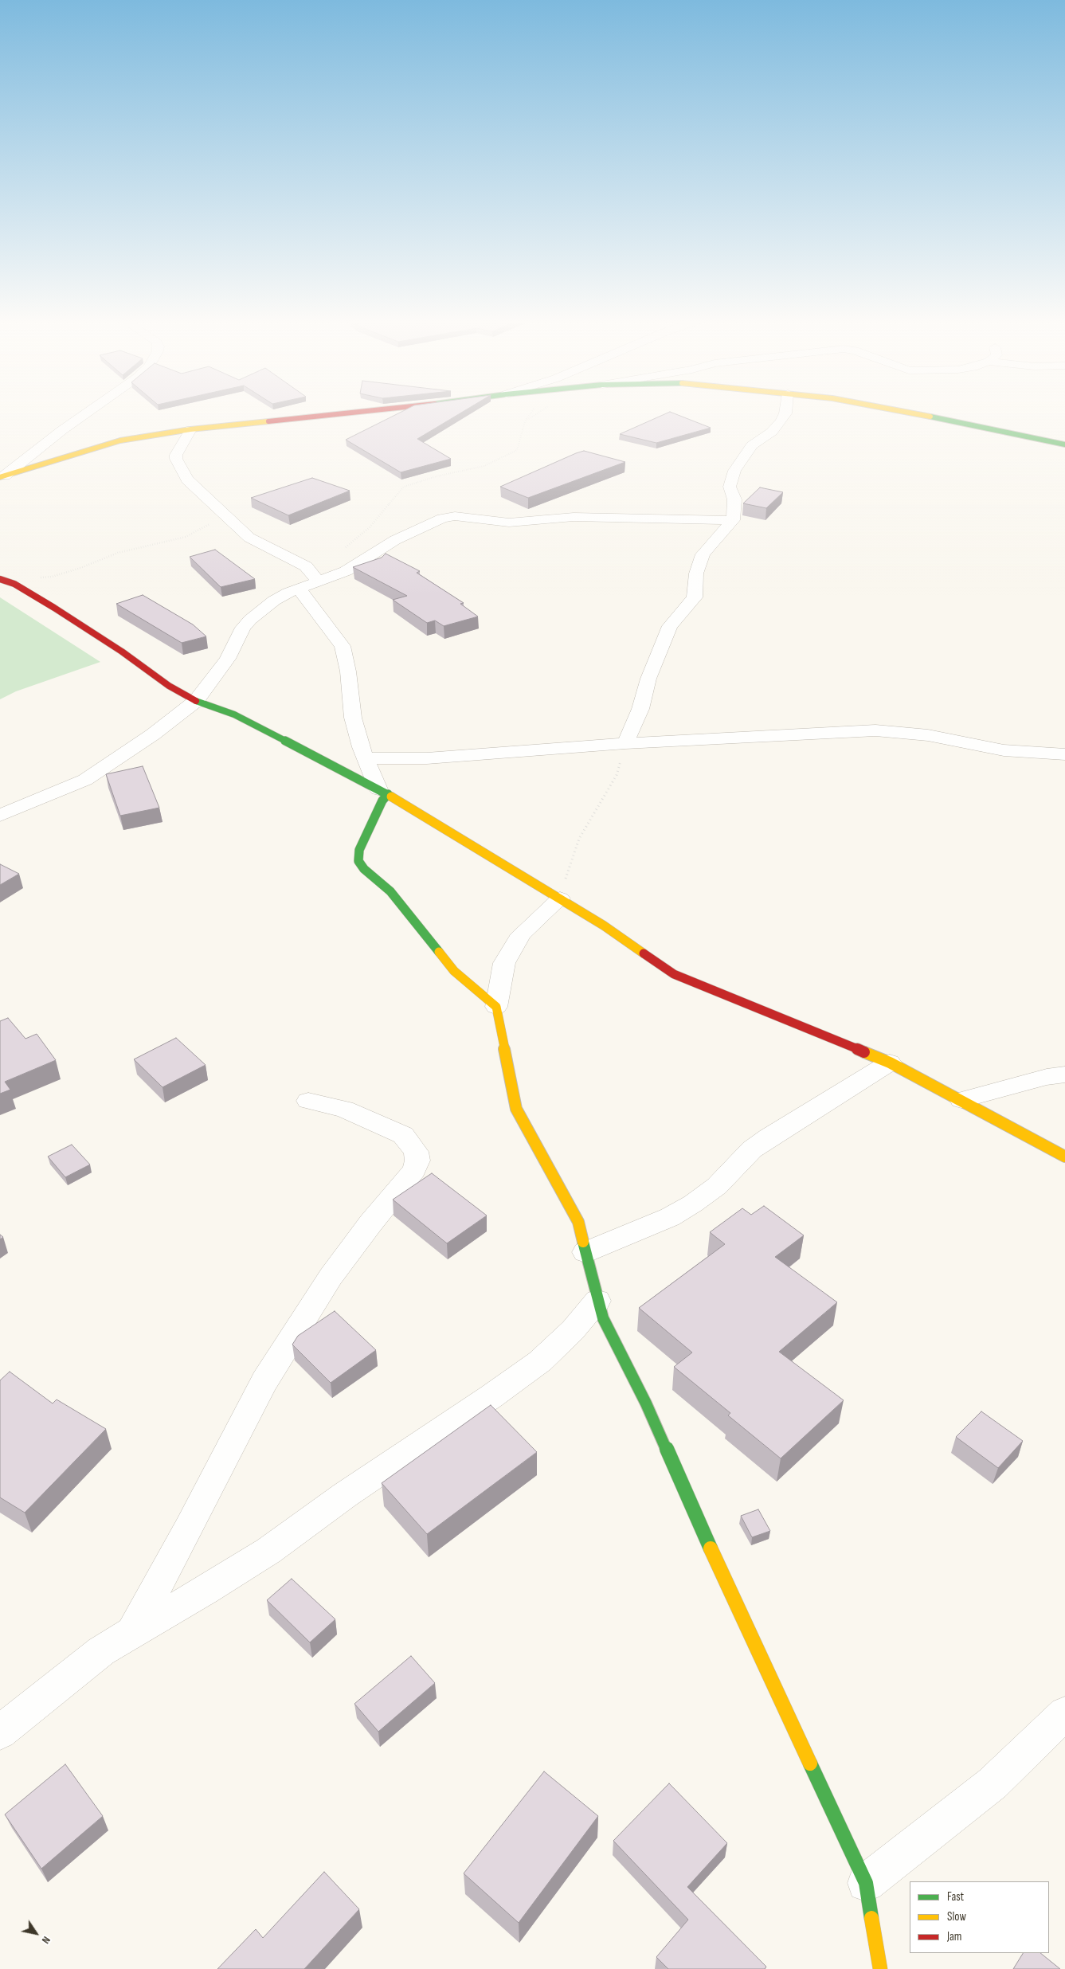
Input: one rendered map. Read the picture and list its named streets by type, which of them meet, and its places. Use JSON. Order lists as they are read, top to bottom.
{
  "legend": ["Fast", "Slow", "Jam"],
  "north": "bottom right"
}
